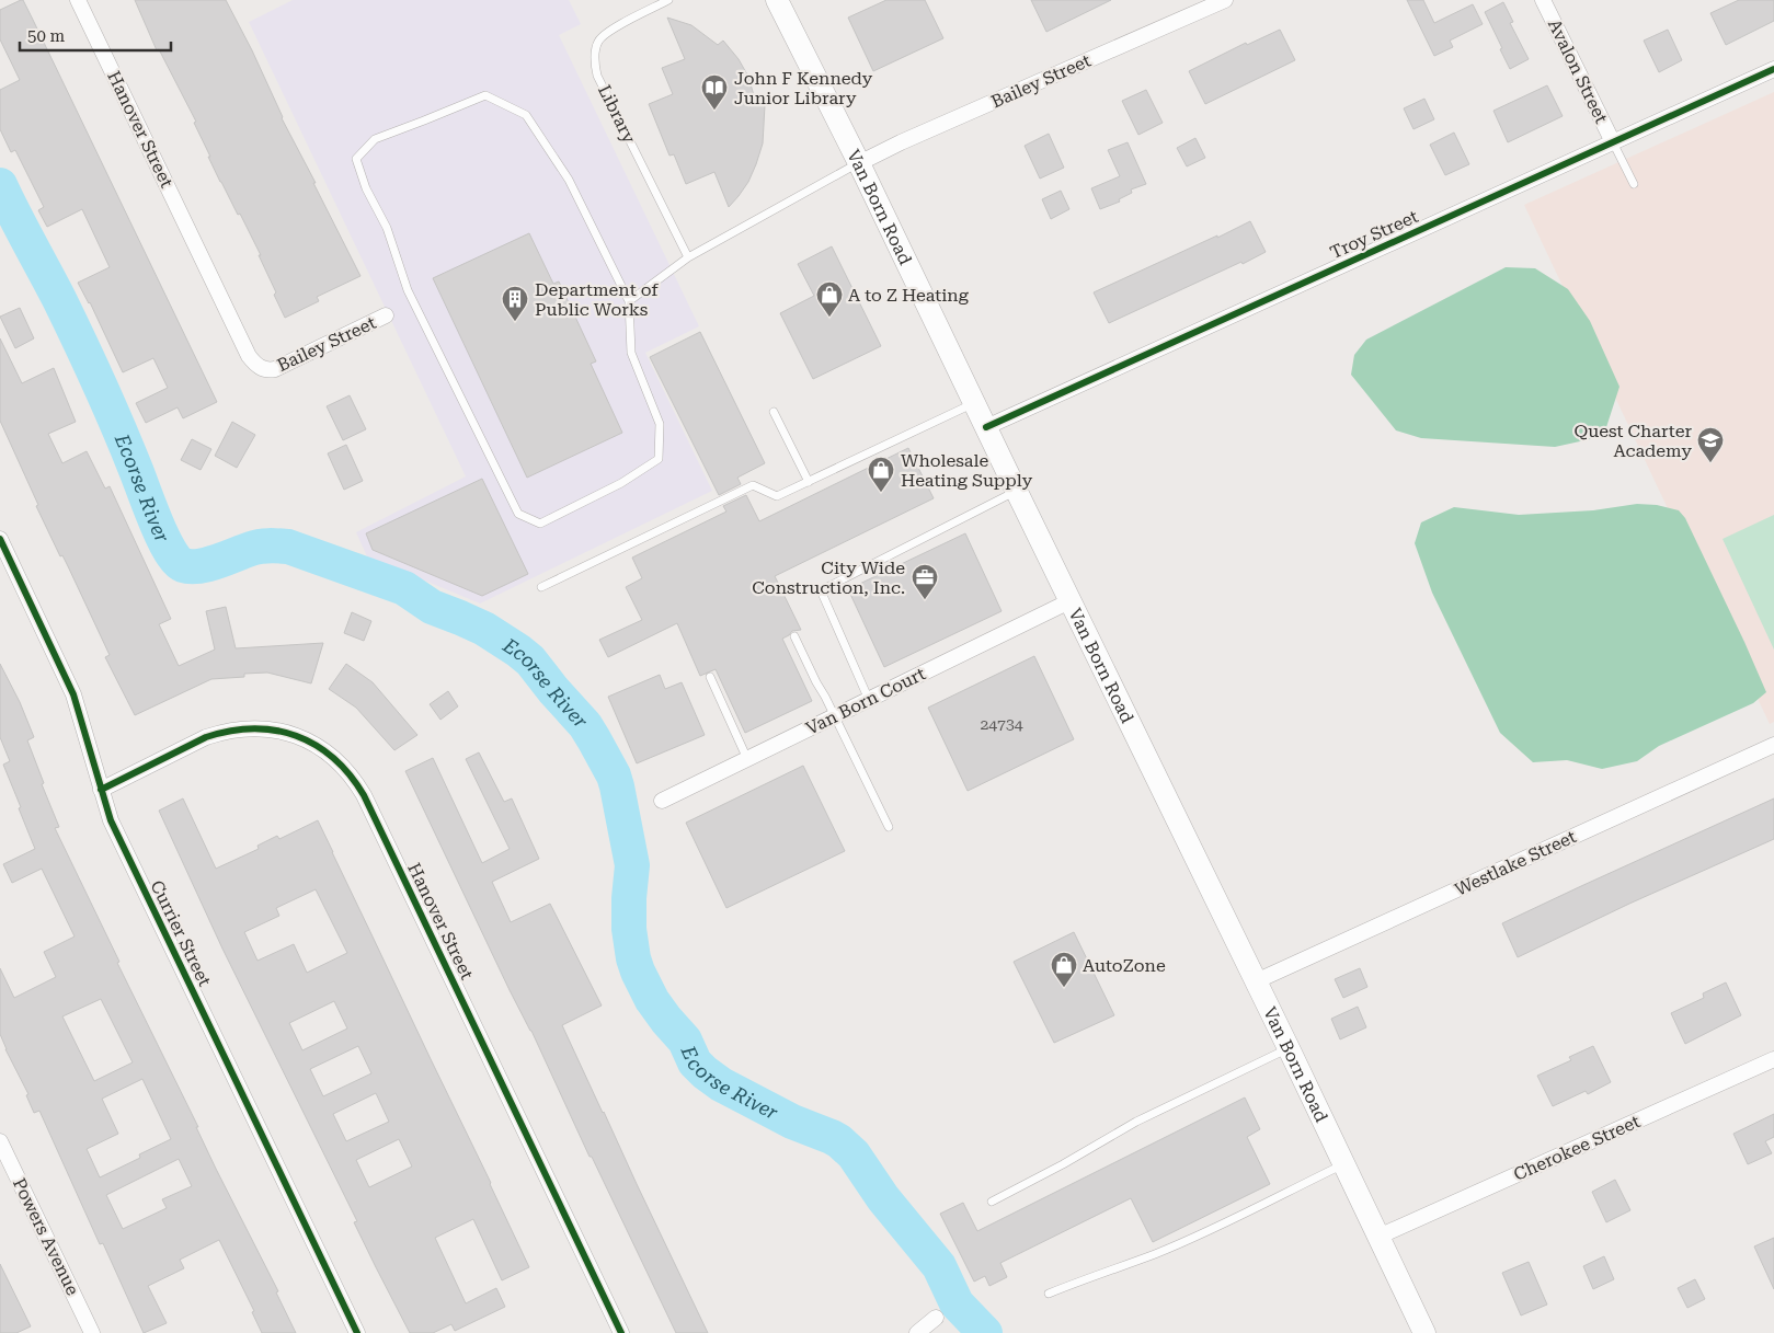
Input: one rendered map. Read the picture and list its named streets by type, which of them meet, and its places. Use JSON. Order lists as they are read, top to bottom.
{
  "streets": {
    "main road": ["Van Born Road"],
    "street": [
      "Avalon Street",
      "Bailey Street",
      "Hanover Street",
      "Troy Street",
      "Van Born Court",
      "Westlake Street",
      "Currier Street",
      "Cherokee Street",
      "Powers Avenue"
    ],
    "lane": ["Library"]
  },
  "crossings": [
    ["Avalon Street", "Troy Street"],
    ["Bailey Street", "Hanover Street"],
    ["Bailey Street", "Van Born Road"],
    ["Hanover Street", "Currier Street"],
    ["Van Born Road", "Troy Street"],
    ["Van Born Road", "Van Born Court"],
    ["Van Born Road", "Westlake Street"],
    ["Van Born Road", "Cherokee Street"]
  ],
  "water": ["Ecorse River"],
  "places": {
    "library": ["John F Kennedy Junior Library"],
    "shop": ["A to Z Heating", "Wholesale Heating Supply", "AutoZone"],
    "building": ["Department of Public Works"],
    "school or university": ["Quest Charter Academy"],
    "office": ["City Wide Construction, Inc."]
  },
  "house_numbers": ["24734"],
  "scale_bar": "50 m"
}
